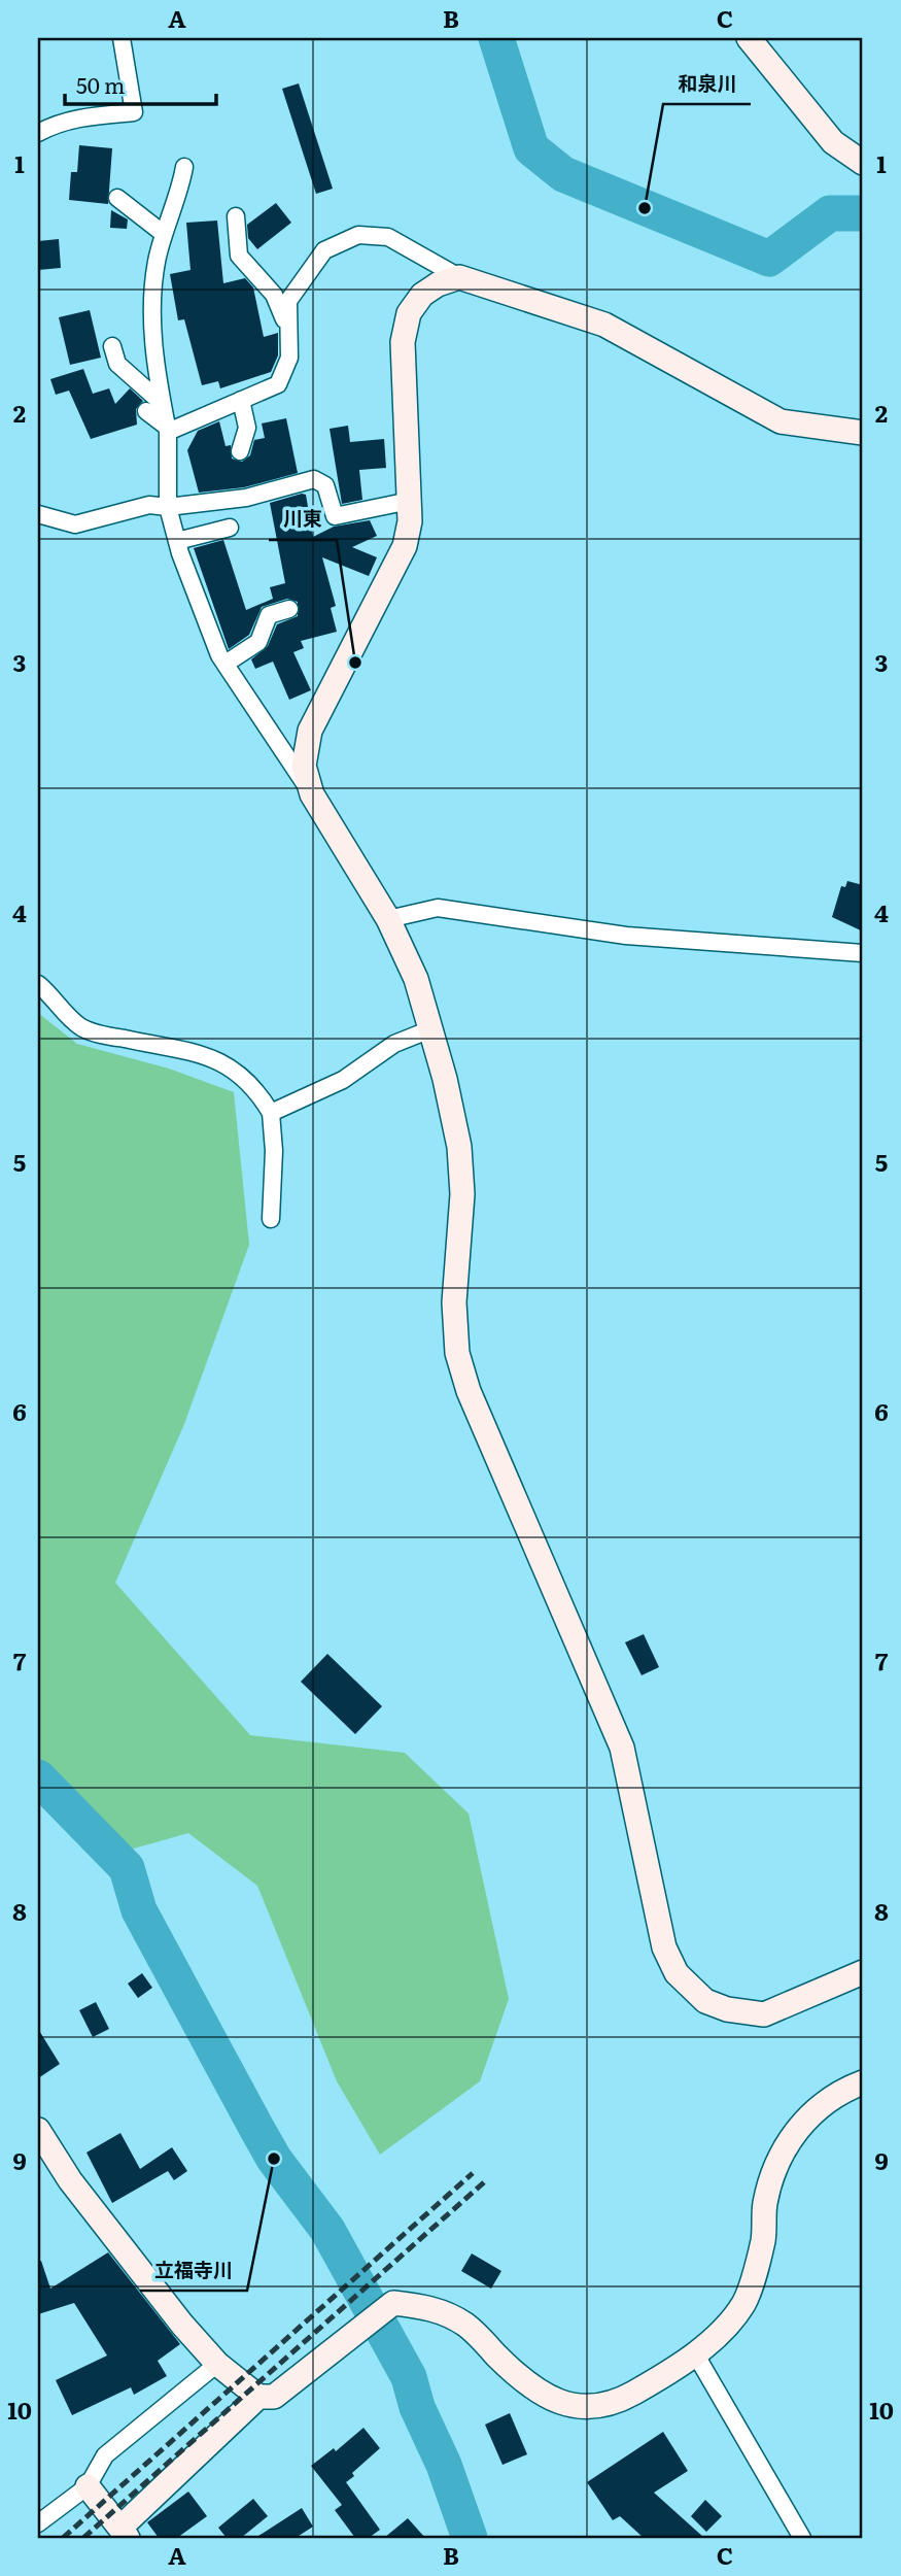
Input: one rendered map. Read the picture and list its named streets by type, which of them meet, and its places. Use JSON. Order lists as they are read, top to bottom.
{
  "places": ["和泉川", "川東", "立福寺川"],
  "scale_bar": "50 m",
  "grid": {
    "columns": ["A", "B", "C"],
    "rows": [
      "1",
      "2",
      "3",
      "4",
      "5",
      "6",
      "7",
      "8",
      "9",
      "10"
    ]
  }
}
